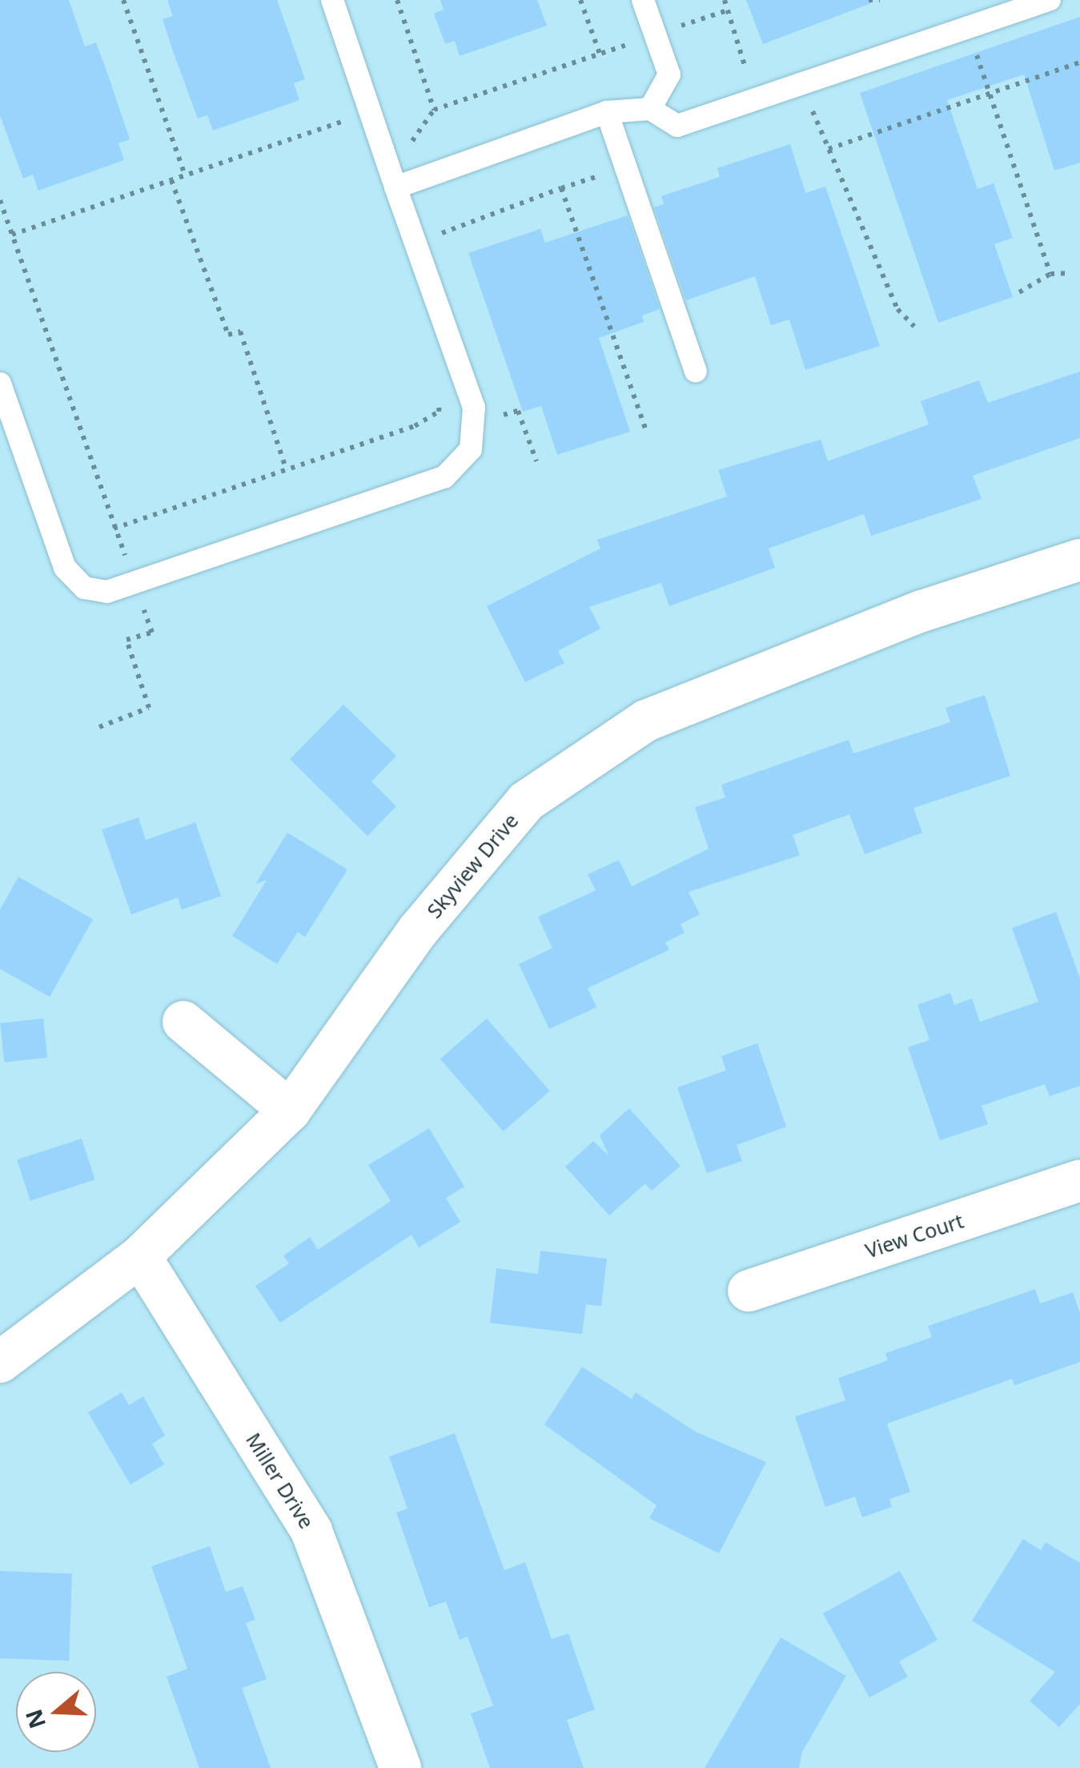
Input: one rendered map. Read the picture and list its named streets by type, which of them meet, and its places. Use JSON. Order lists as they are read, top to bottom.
{
  "streets": {
    "street": ["Skyview Drive", "View Court", "Miller Drive"]
  },
  "crossings": [
    ["Skyview Drive", "Miller Drive"]
  ],
  "north": "left"
}
